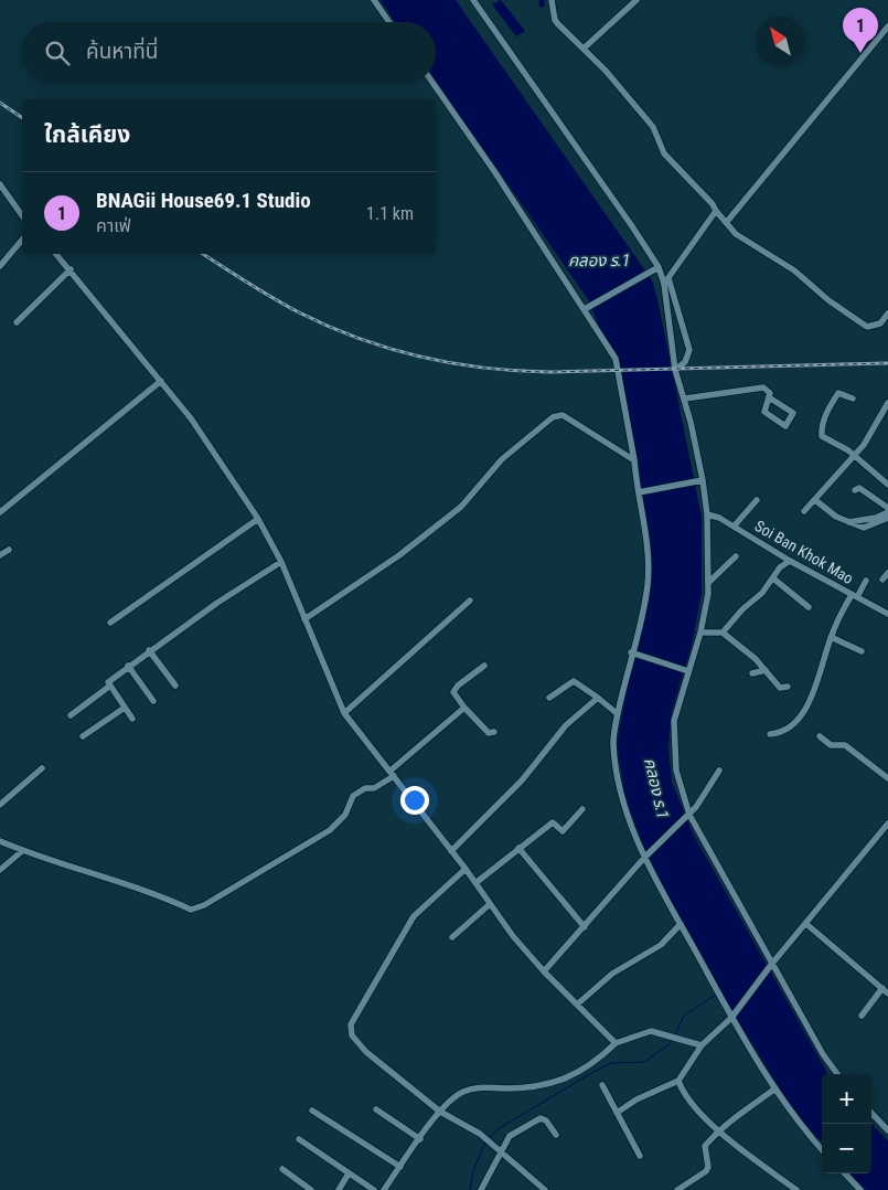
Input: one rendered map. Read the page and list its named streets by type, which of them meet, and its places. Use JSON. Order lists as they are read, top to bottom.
{
  "streets": {
    "street": ["Soi Ban Khok Mao"]
  },
  "water": ["คลอง ร.1"],
  "north": "top left",
  "page": {
    "pins": "1",
    "search": "ค้นหาที่นี่",
    "heading": "ใกล้เคียง",
    "list": [
      {
        "mark": "1",
        "name": "BNAGii House69.1 Studio",
        "note": "คาเฟ่",
        "value": "1.1 km"
      }
    ],
    "map_buttons": ["+", "−"]
  }
}
